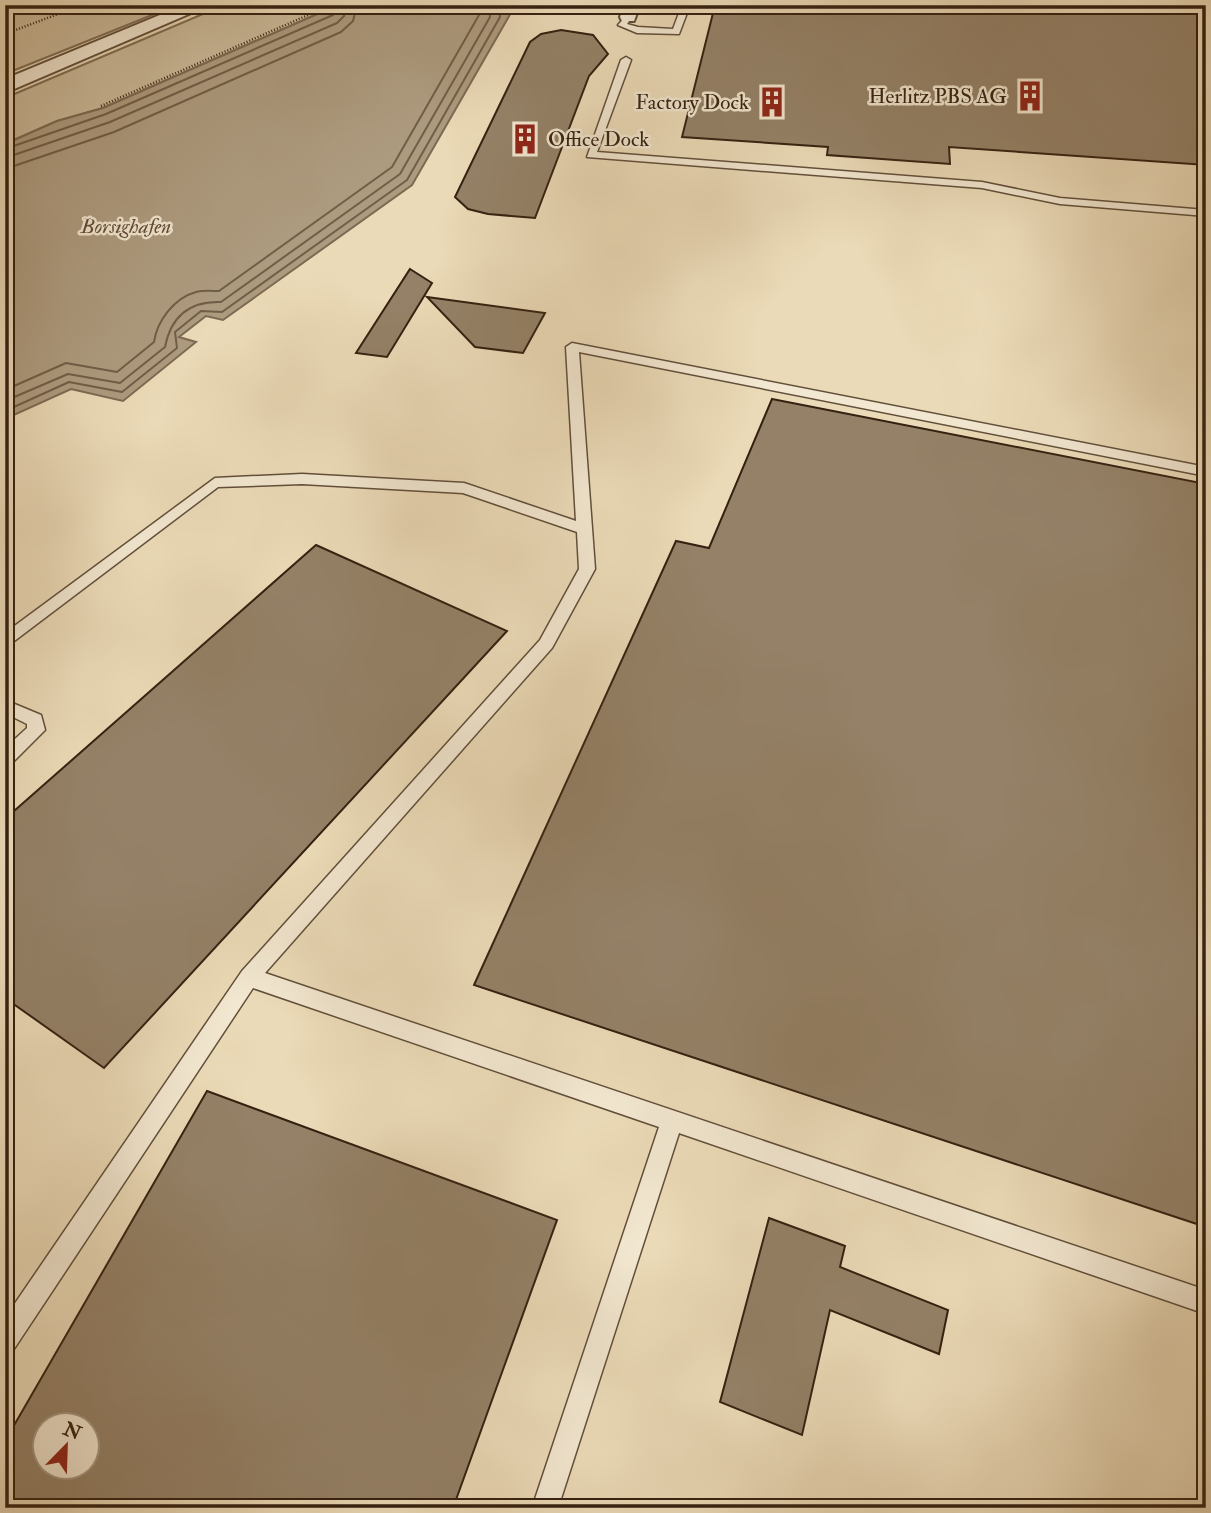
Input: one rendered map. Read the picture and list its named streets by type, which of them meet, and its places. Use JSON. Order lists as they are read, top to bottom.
{
  "water": ["Borsighafen"],
  "places": {
    "building": ["Herlitz PBS AG", "Factory Dock", "Office Dock"]
  },
  "north": "top right"
}
